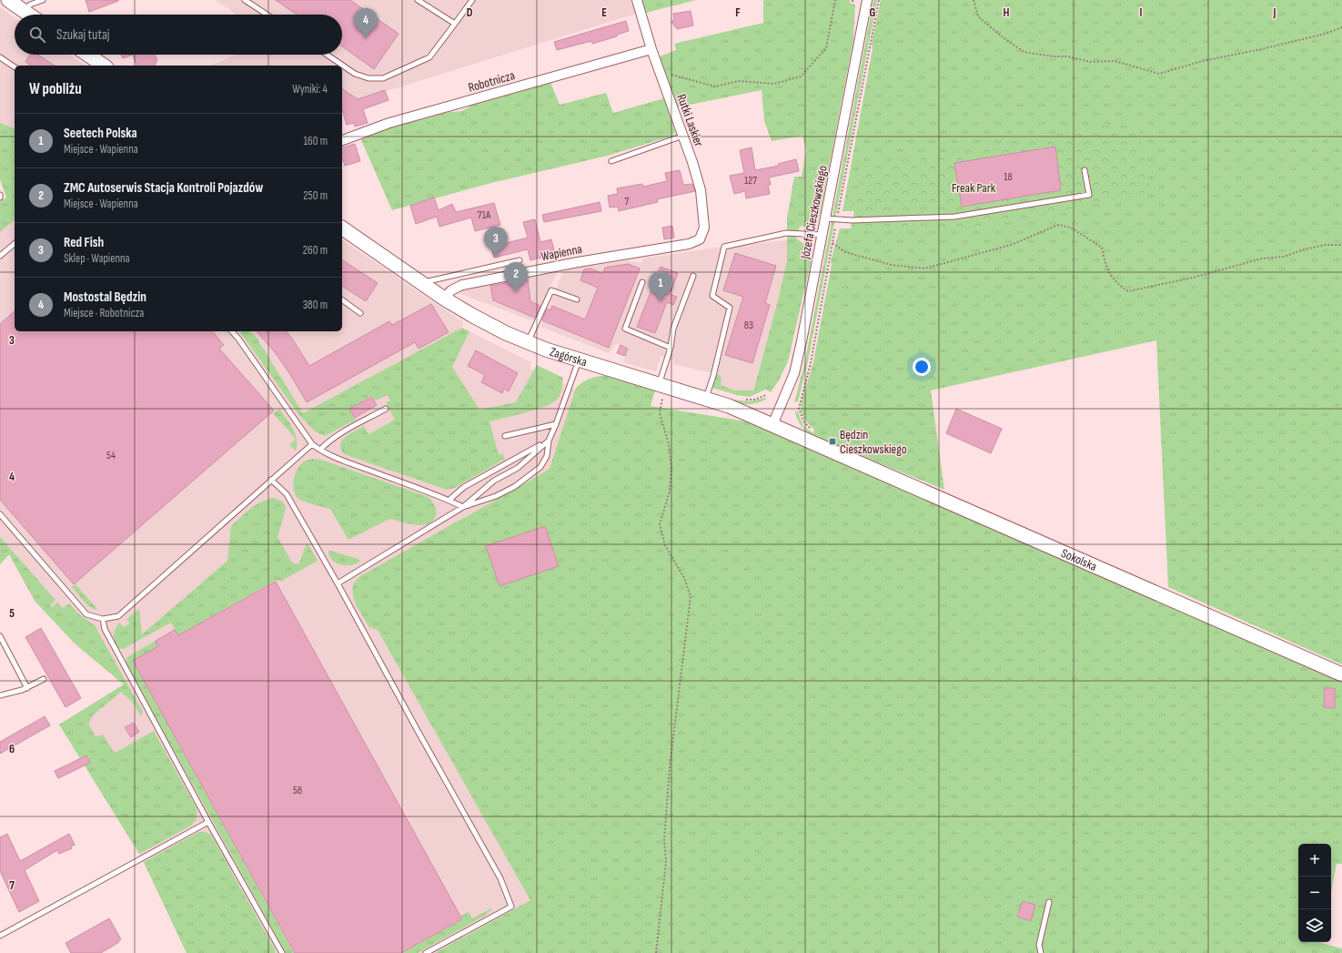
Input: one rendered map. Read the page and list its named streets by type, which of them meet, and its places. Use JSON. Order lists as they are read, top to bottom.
{
  "streets": {
    "street": [
      "Robotnicza",
      "Rutki Laskier",
      "Józefa Cieszkowskiego",
      "Wapienna",
      "Zagórska",
      "Sokolska"
    ]
  },
  "crossings": [
    ["Robotnicza", "Rutki Laskier"],
    ["Rutki Laskier", "Wapienna"],
    ["Józefa Cieszkowskiego", "Zagórska"],
    ["Wapienna", "Zagórska"],
    ["Zagórska", "Sokolska"]
  ],
  "parks": ["Freak Park"],
  "places": {
    "transit": ["Będzin Cieszkowskiego"]
  },
  "house_numbers": [
    "18",
    "127",
    "7",
    "71A",
    "83",
    "54",
    "58"
  ],
  "page": {
    "pins": [
      "4",
      "3",
      "2",
      "1"
    ],
    "search": "Szukaj tutaj",
    "heading": ["W pobliżu", "Wyniki: 4"],
    "list": [
      {
        "mark": "1",
        "name": "Seetech Polska",
        "note": "Miejsce · Wapienna",
        "value": "160 m"
      },
      {
        "mark": "2",
        "name": "ZMC Autoserwis Stacja Kontroli Pojazdów",
        "note": "Miejsce · Wapienna",
        "value": "250 m"
      },
      {
        "mark": "3",
        "name": "Red Fish",
        "note": "Sklep · Wapienna",
        "value": "260 m"
      },
      {
        "mark": "4",
        "name": "Mostostal Będzin",
        "note": "Miejsce · Robotnicza",
        "value": "380 m"
      }
    ],
    "map_buttons": ["+", "−"]
  },
  "grid": {
    "columns": [
      "D",
      "E",
      "F",
      "G",
      "H",
      "I",
      "J"
    ],
    "rows": [
      "3",
      "4",
      "5",
      "6",
      "7"
    ]
  }
}
